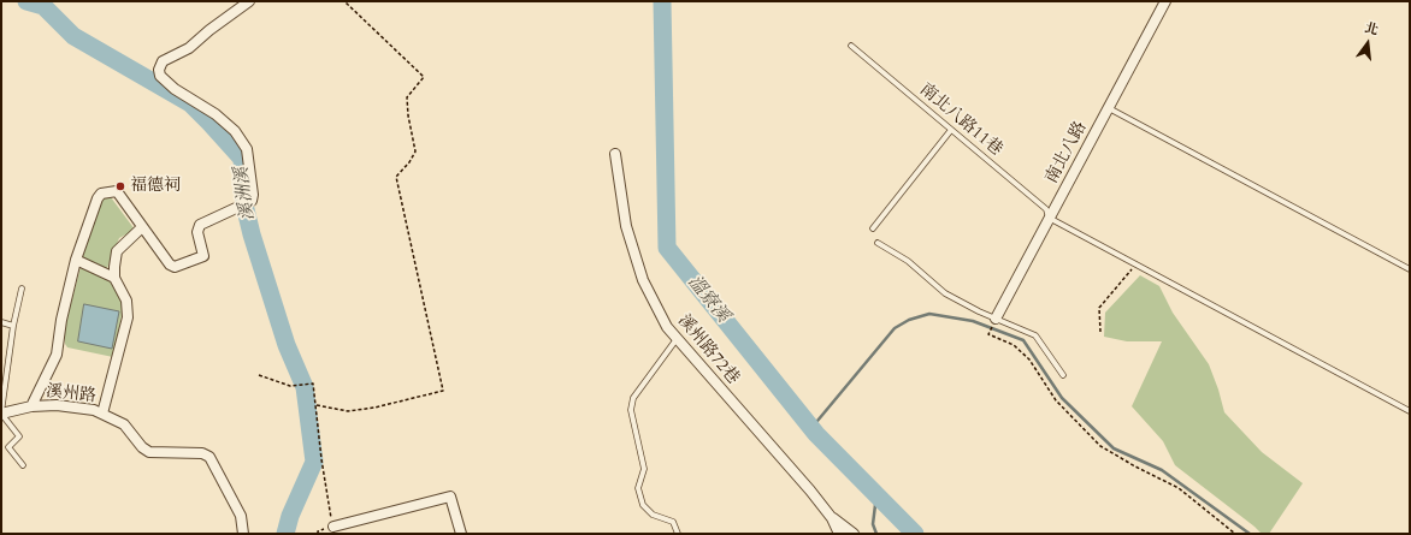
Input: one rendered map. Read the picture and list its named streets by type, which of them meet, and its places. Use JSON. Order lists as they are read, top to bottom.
{
  "streets": {
    "street": ["南北八路", "溪州路72巷", "溪州路"],
    "lane": ["南北八路11巷"]
  },
  "crossings": [
    ["南北八路11巷", "南北八路"]
  ],
  "water": ["溪洲溪", "溫寮溪"],
  "places": ["福德祠"],
  "north": "top"
}
